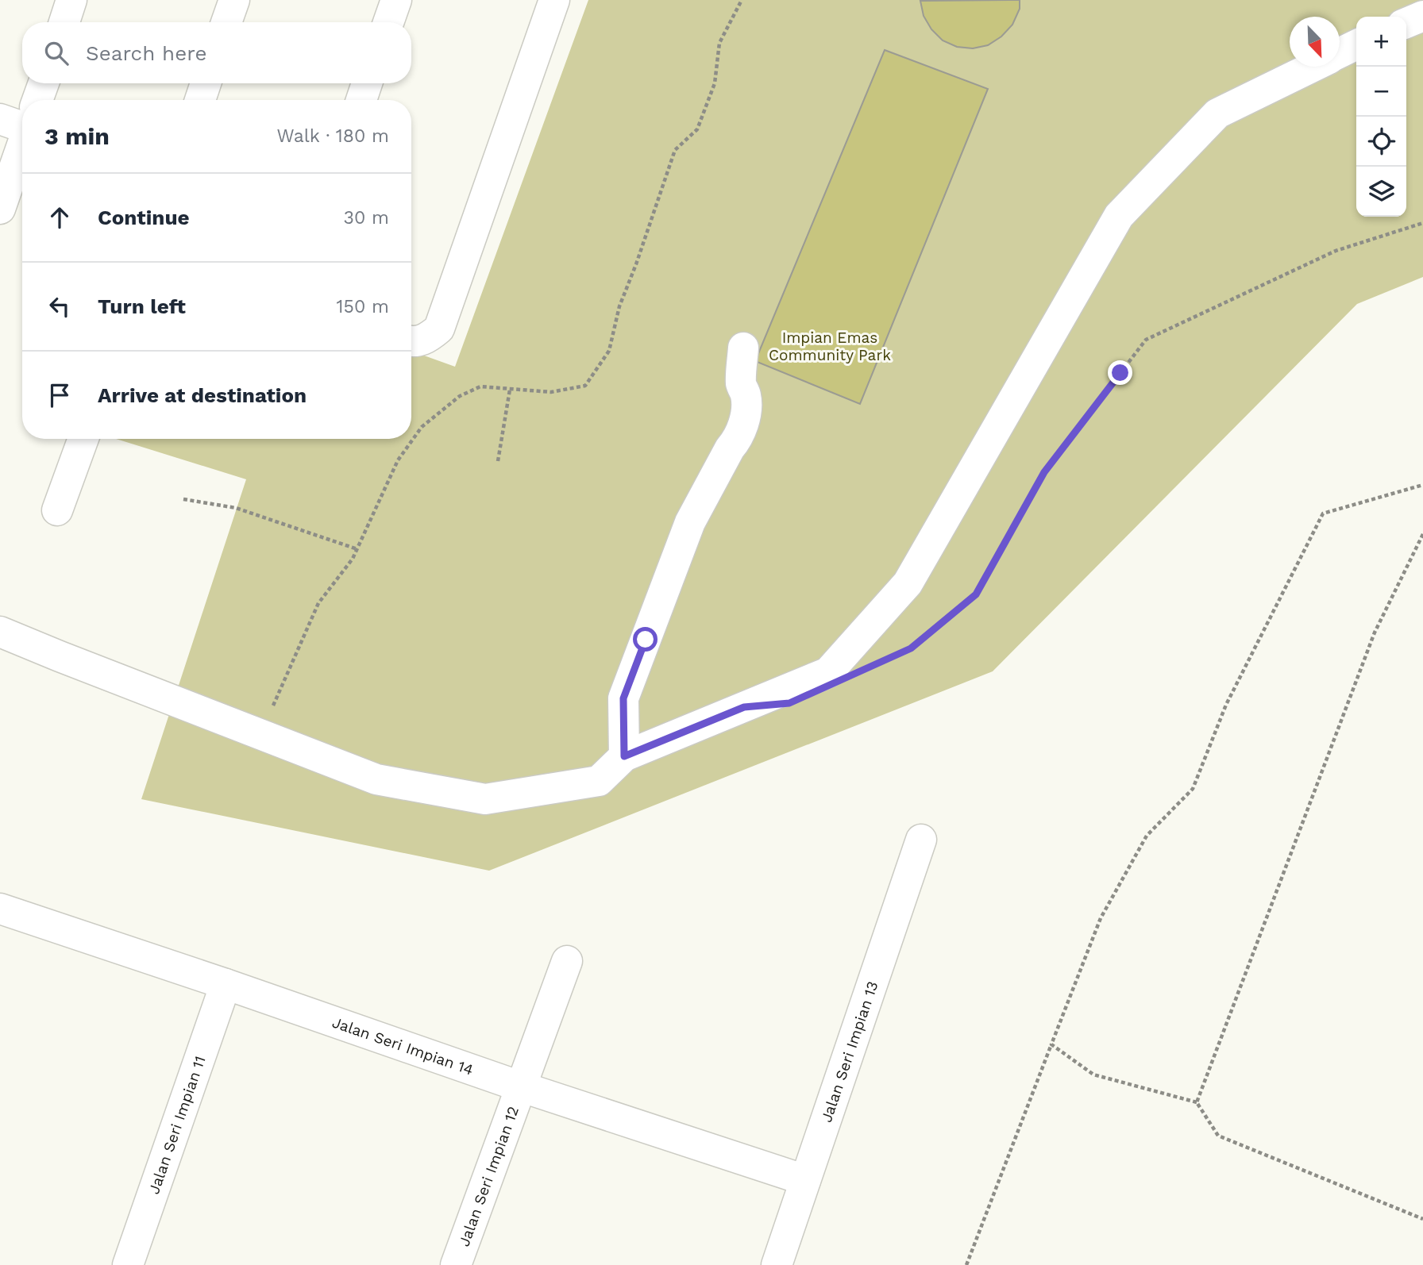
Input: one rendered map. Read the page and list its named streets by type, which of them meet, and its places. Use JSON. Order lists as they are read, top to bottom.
{
  "streets": {
    "street": [
      "Jalan Seri Impian 14",
      "Jalan Seri Impian 13",
      "Jalan Seri Impian 11",
      "Jalan Seri Impian 12"
    ]
  },
  "crossings": [
    ["Jalan Seri Impian 14", "Jalan Seri Impian 13"],
    ["Jalan Seri Impian 14", "Jalan Seri Impian 11"],
    ["Jalan Seri Impian 14", "Jalan Seri Impian 12"]
  ],
  "parks": ["Impian Emas Community Park"],
  "north": "bottom right",
  "page": {
    "map_buttons": ["+", "−"],
    "search": "Search here",
    "heading": ["3 min", "Walk · 180 m"],
    "list": [
      ["Continue", "30 m"],
      ["Turn left", "150 m"],
      "Arrive at destination"
    ]
  }
}
